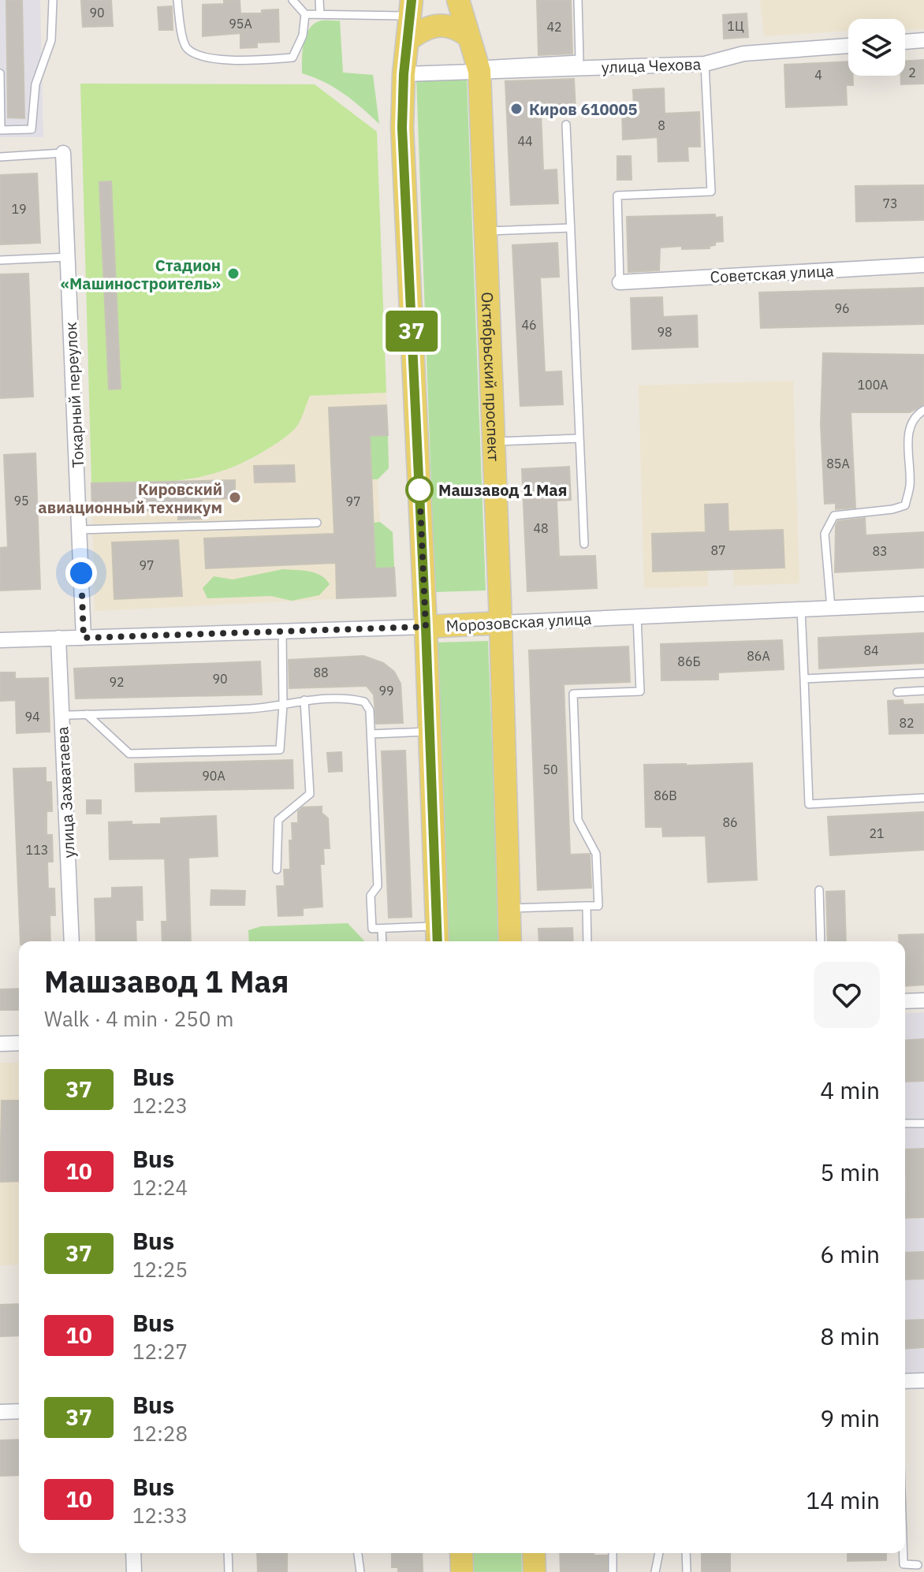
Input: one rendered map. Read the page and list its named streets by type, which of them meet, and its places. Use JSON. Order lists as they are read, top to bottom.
{
  "streets": {
    "main road": ["Октябрьский проспект", "Морозовская улица"],
    "street": [
      "улица Чехова",
      "Советская улица",
      "Токарный переулок",
      "улица Захватаева"
    ]
  },
  "crossings": [
    ["улица Чехова", "Октябрьский проспект"],
    ["Октябрьский проспект", "Морозовская улица"],
    ["Токарный переулок", "Морозовская улица"],
    ["Морозовская улица", "улица Захватаева"]
  ],
  "places": [
    "Киров 610005",
    "Стадион «Машиностроитель»",
    "Машзавод 1 Мая",
    "Кировский авиационный техникум"
  ],
  "lines": ["bus line 37"],
  "house_numbers": [
    "90",
    "95А",
    "1Ц",
    "42",
    "2",
    "4",
    "8",
    "44",
    "73",
    "19",
    "96",
    "46",
    "98",
    "100А",
    "85А",
    "95",
    "97",
    "48",
    "87",
    "83",
    "97",
    "84",
    "86А",
    "86Б",
    "88",
    "90",
    "92",
    "99",
    "94",
    "82",
    "50",
    "90А",
    "86В",
    "86",
    "21",
    "113"
  ],
  "page": {
    "on_map": "37",
    "heading": ["Машзавод 1 Мая", "Walk · 4 min · 250 m"],
    "list": [
      {
        "mark": "37",
        "name": "Bus",
        "note": "12:23",
        "value": "4 min"
      },
      {
        "mark": "10",
        "name": "Bus",
        "note": "12:24",
        "value": "5 min"
      },
      {
        "mark": "37",
        "name": "Bus",
        "note": "12:25",
        "value": "6 min"
      },
      {
        "mark": "10",
        "name": "Bus",
        "note": "12:27",
        "value": "8 min"
      },
      {
        "mark": "37",
        "name": "Bus",
        "note": "12:28",
        "value": "9 min"
      },
      {
        "mark": "10",
        "name": "Bus",
        "note": "12:33",
        "value": "14 min"
      }
    ]
  }
}
